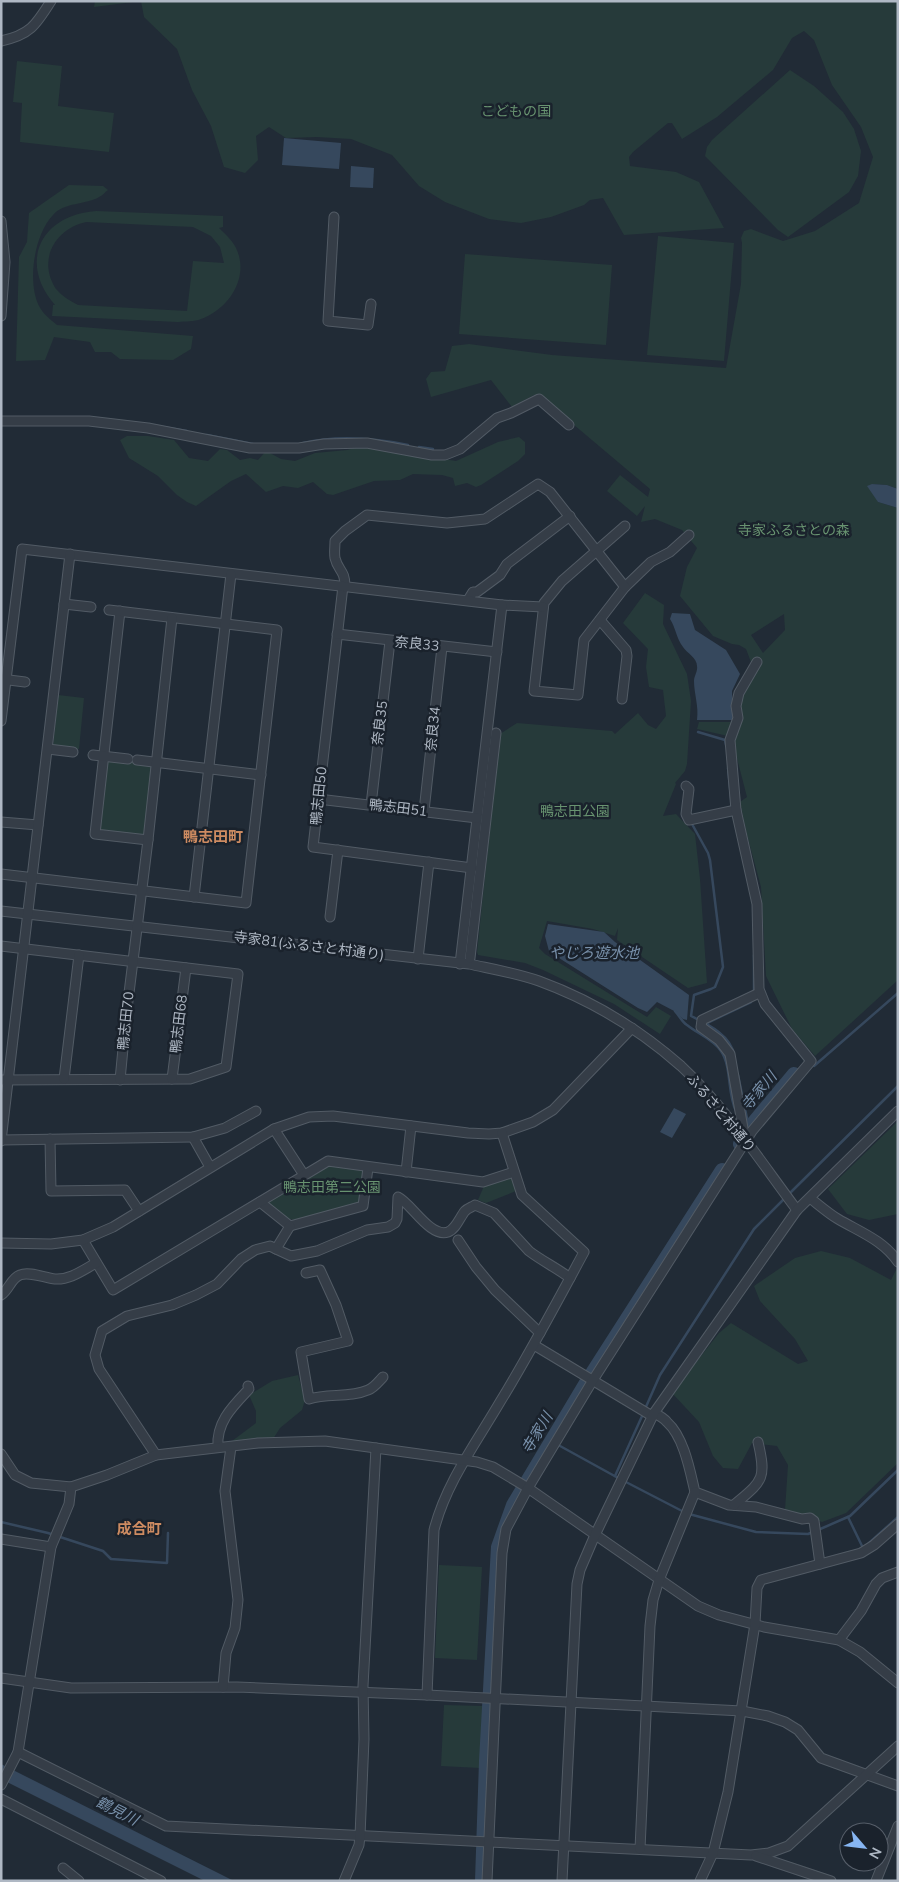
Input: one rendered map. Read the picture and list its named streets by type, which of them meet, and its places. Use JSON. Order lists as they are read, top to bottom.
{
  "streets": {
    "street": [
      "奈良33",
      "奈良35",
      "奈良34",
      "鴨志田50",
      "鴨志田51",
      "寺家81(ふるさと村通り)",
      "鴨志田70",
      "鴨志田68",
      "ふるさと村通り"
    ]
  },
  "crossings": [
    ["奈良33", "奈良35"],
    ["奈良33", "奈良34"],
    ["奈良33", "鴨志田50"],
    ["奈良35", "鴨志田51"],
    ["奈良34", "鴨志田51"],
    ["鴨志田50", "鴨志田51"],
    ["寺家81(ふるさと村通り)", "鴨志田70"],
    ["寺家81(ふるさと村通り)", "ふるさと村通り"]
  ],
  "districts": ["鴨志田町", "成合町"],
  "water": ["やじろ遊水池", "寺家川", "鶴見川"],
  "parks": [
    "こどもの国",
    "寺家ふるさとの森",
    "鴨志田公園",
    "鴨志田第二公園"
  ],
  "north": "bottom right"
}
